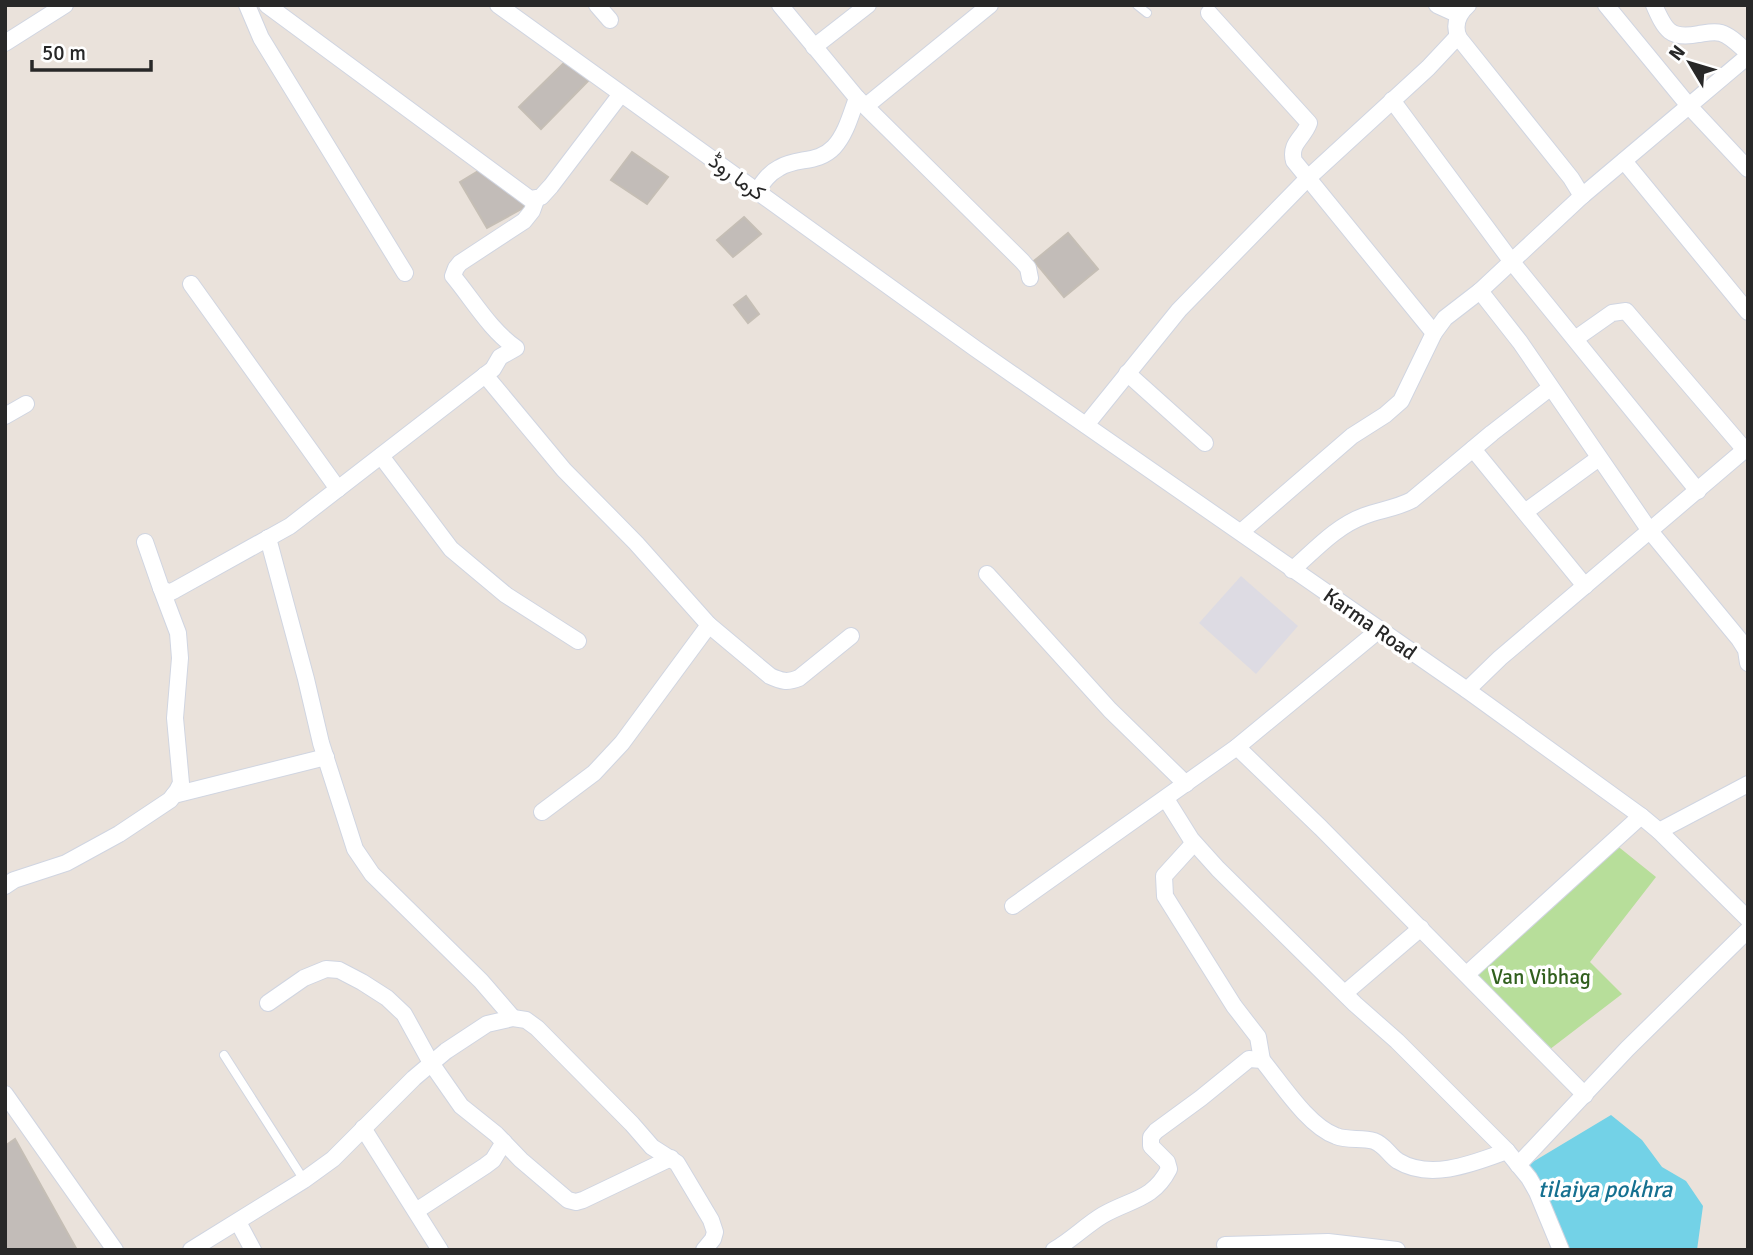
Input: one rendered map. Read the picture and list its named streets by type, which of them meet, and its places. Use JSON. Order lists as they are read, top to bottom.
{
  "streets": {
    "street": ["کرما روڈ", "Karma Road"]
  },
  "crossings": [
    ["کرما روڈ", "Karma Road"]
  ],
  "water": ["tilaiya pokhra"],
  "parks": ["Van Vibhag"],
  "scale_bar": "50 m",
  "north": "top left"
}
